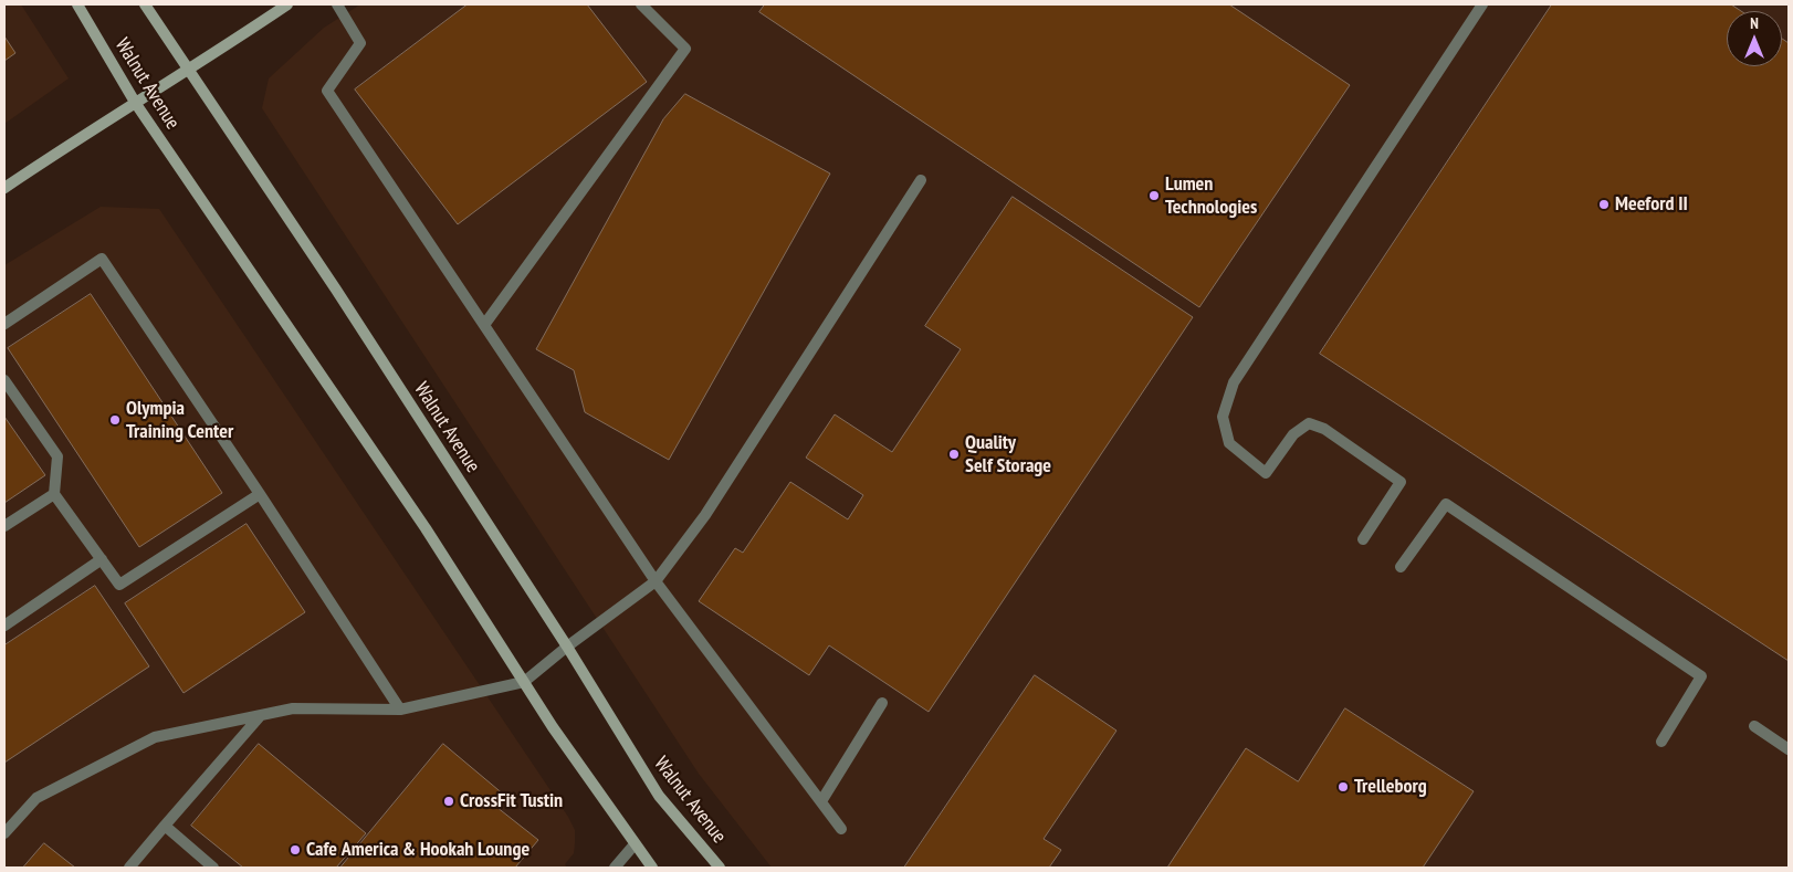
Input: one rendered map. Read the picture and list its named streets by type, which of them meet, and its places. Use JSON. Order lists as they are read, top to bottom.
{
  "streets": {
    "main road": ["Walnut Avenue"]
  },
  "places": [
    "Lumen Technologies",
    "Meeford II",
    "Olympia Training Center",
    "Quality Self Storage",
    "Trelleborg",
    "CrossFit Tustin",
    "Cafe America & Hookah Lounge"
  ],
  "north": "top"
}
